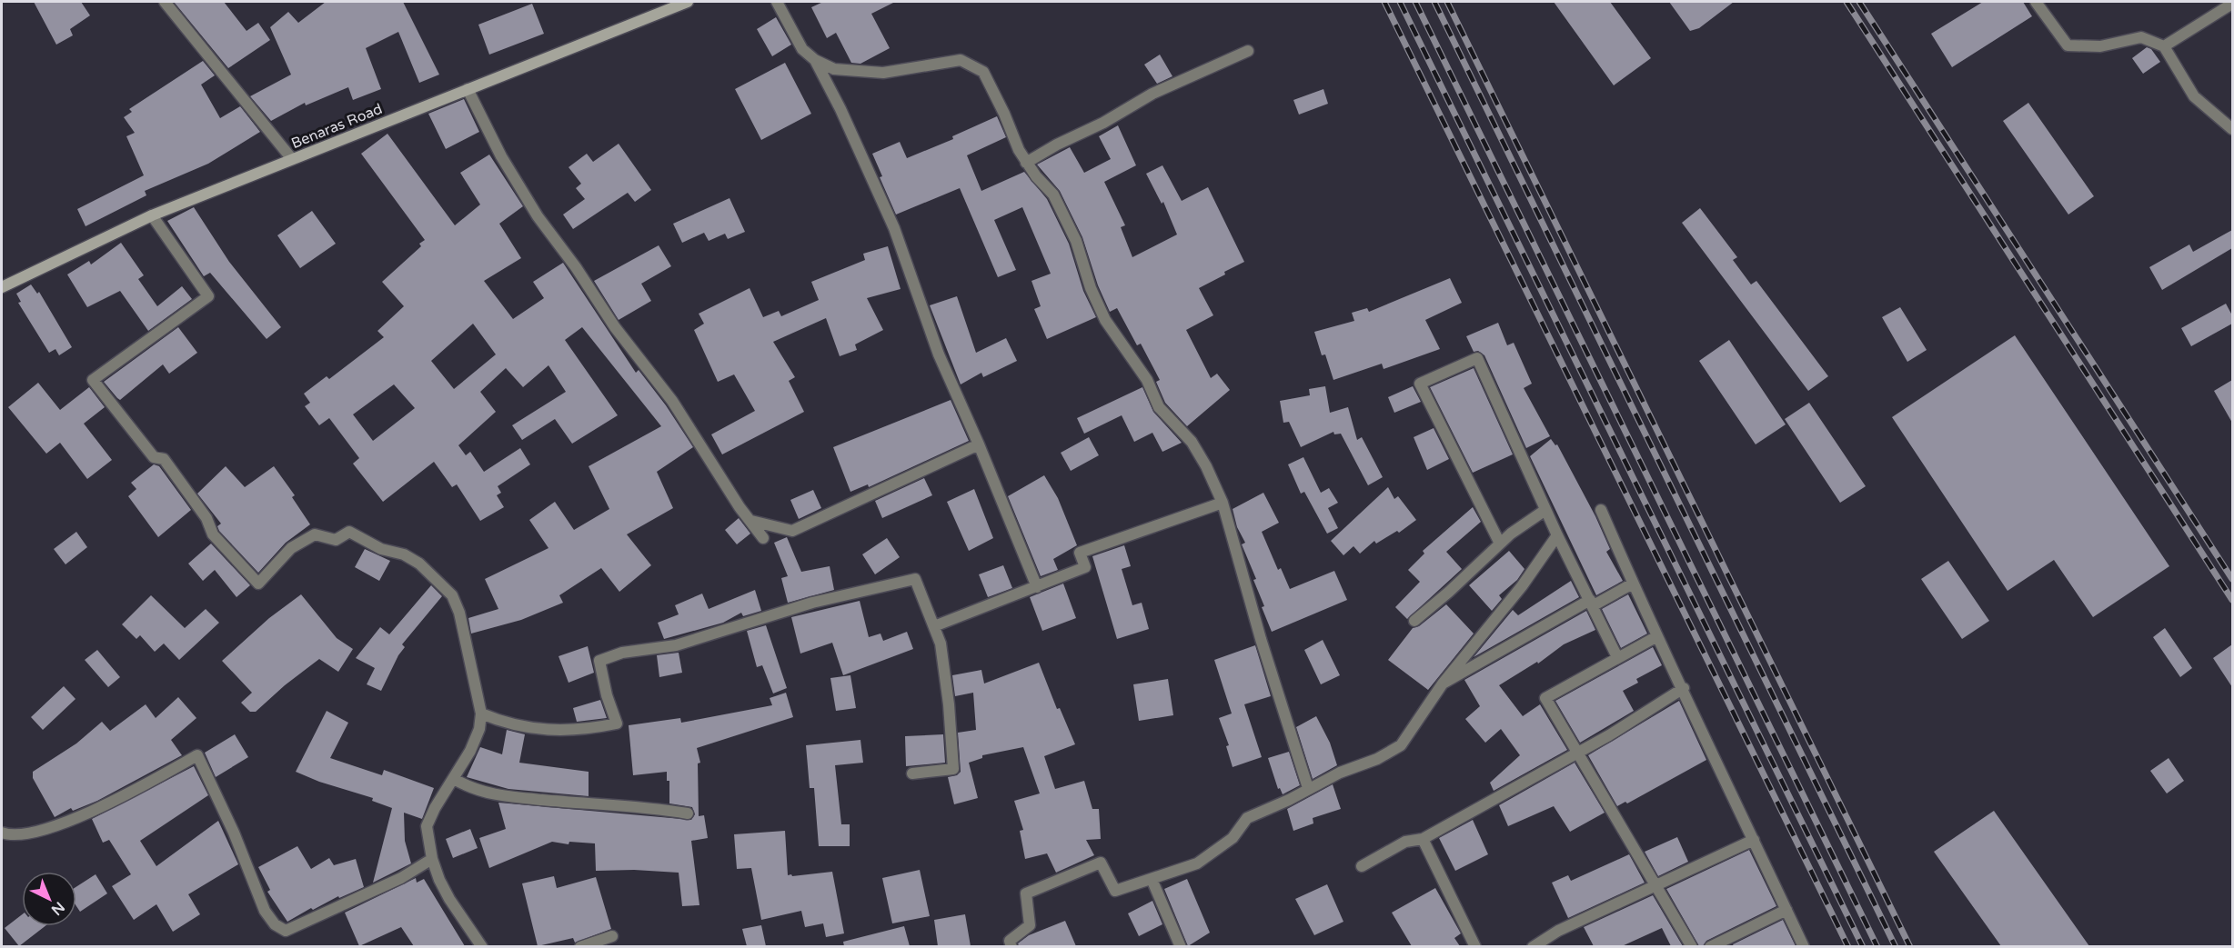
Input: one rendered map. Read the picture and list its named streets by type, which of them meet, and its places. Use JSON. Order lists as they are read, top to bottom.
{
  "streets": {
    "main road": ["Benaras Road"]
  },
  "north": "bottom right"
}
